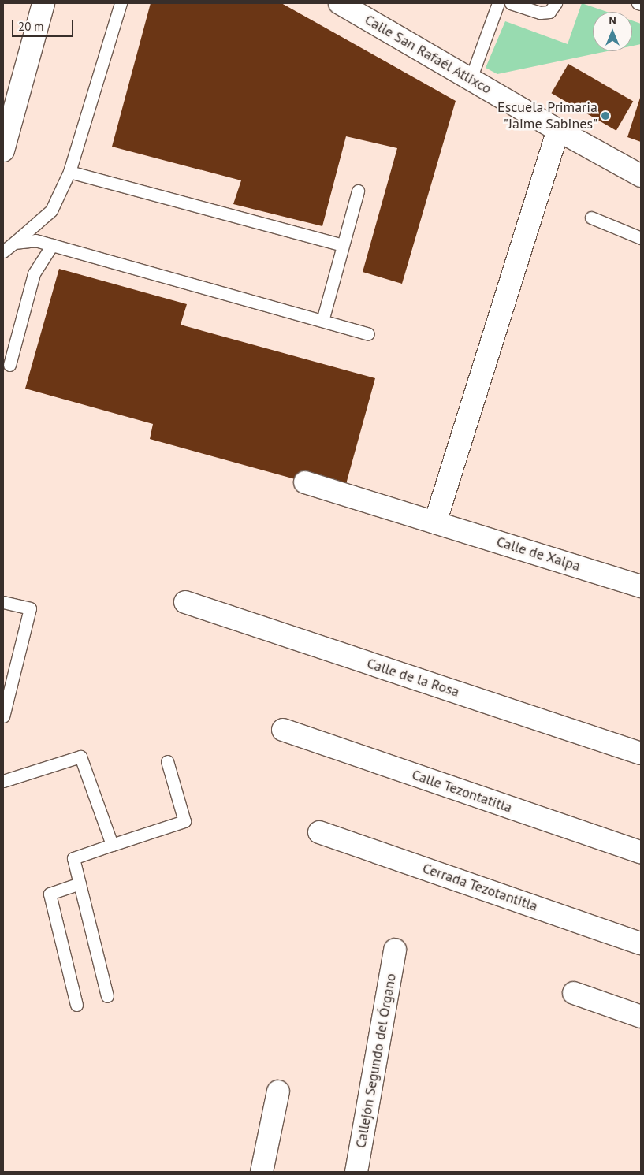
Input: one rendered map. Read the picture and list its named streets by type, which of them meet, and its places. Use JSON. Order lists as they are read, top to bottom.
{
  "streets": {
    "street": [
      "Calle San Rafaél Atlixco",
      "Calle de Xalpa",
      "Calle de la Rosa",
      "Calle Tezontatitla",
      "Cerrada Tezotantitla",
      "Callejón Segundo del Órgano"
    ]
  },
  "places": ["Escuela Primaria \"Jaime Sabines\""],
  "scale_bar": "20 m",
  "north": "top"
}
